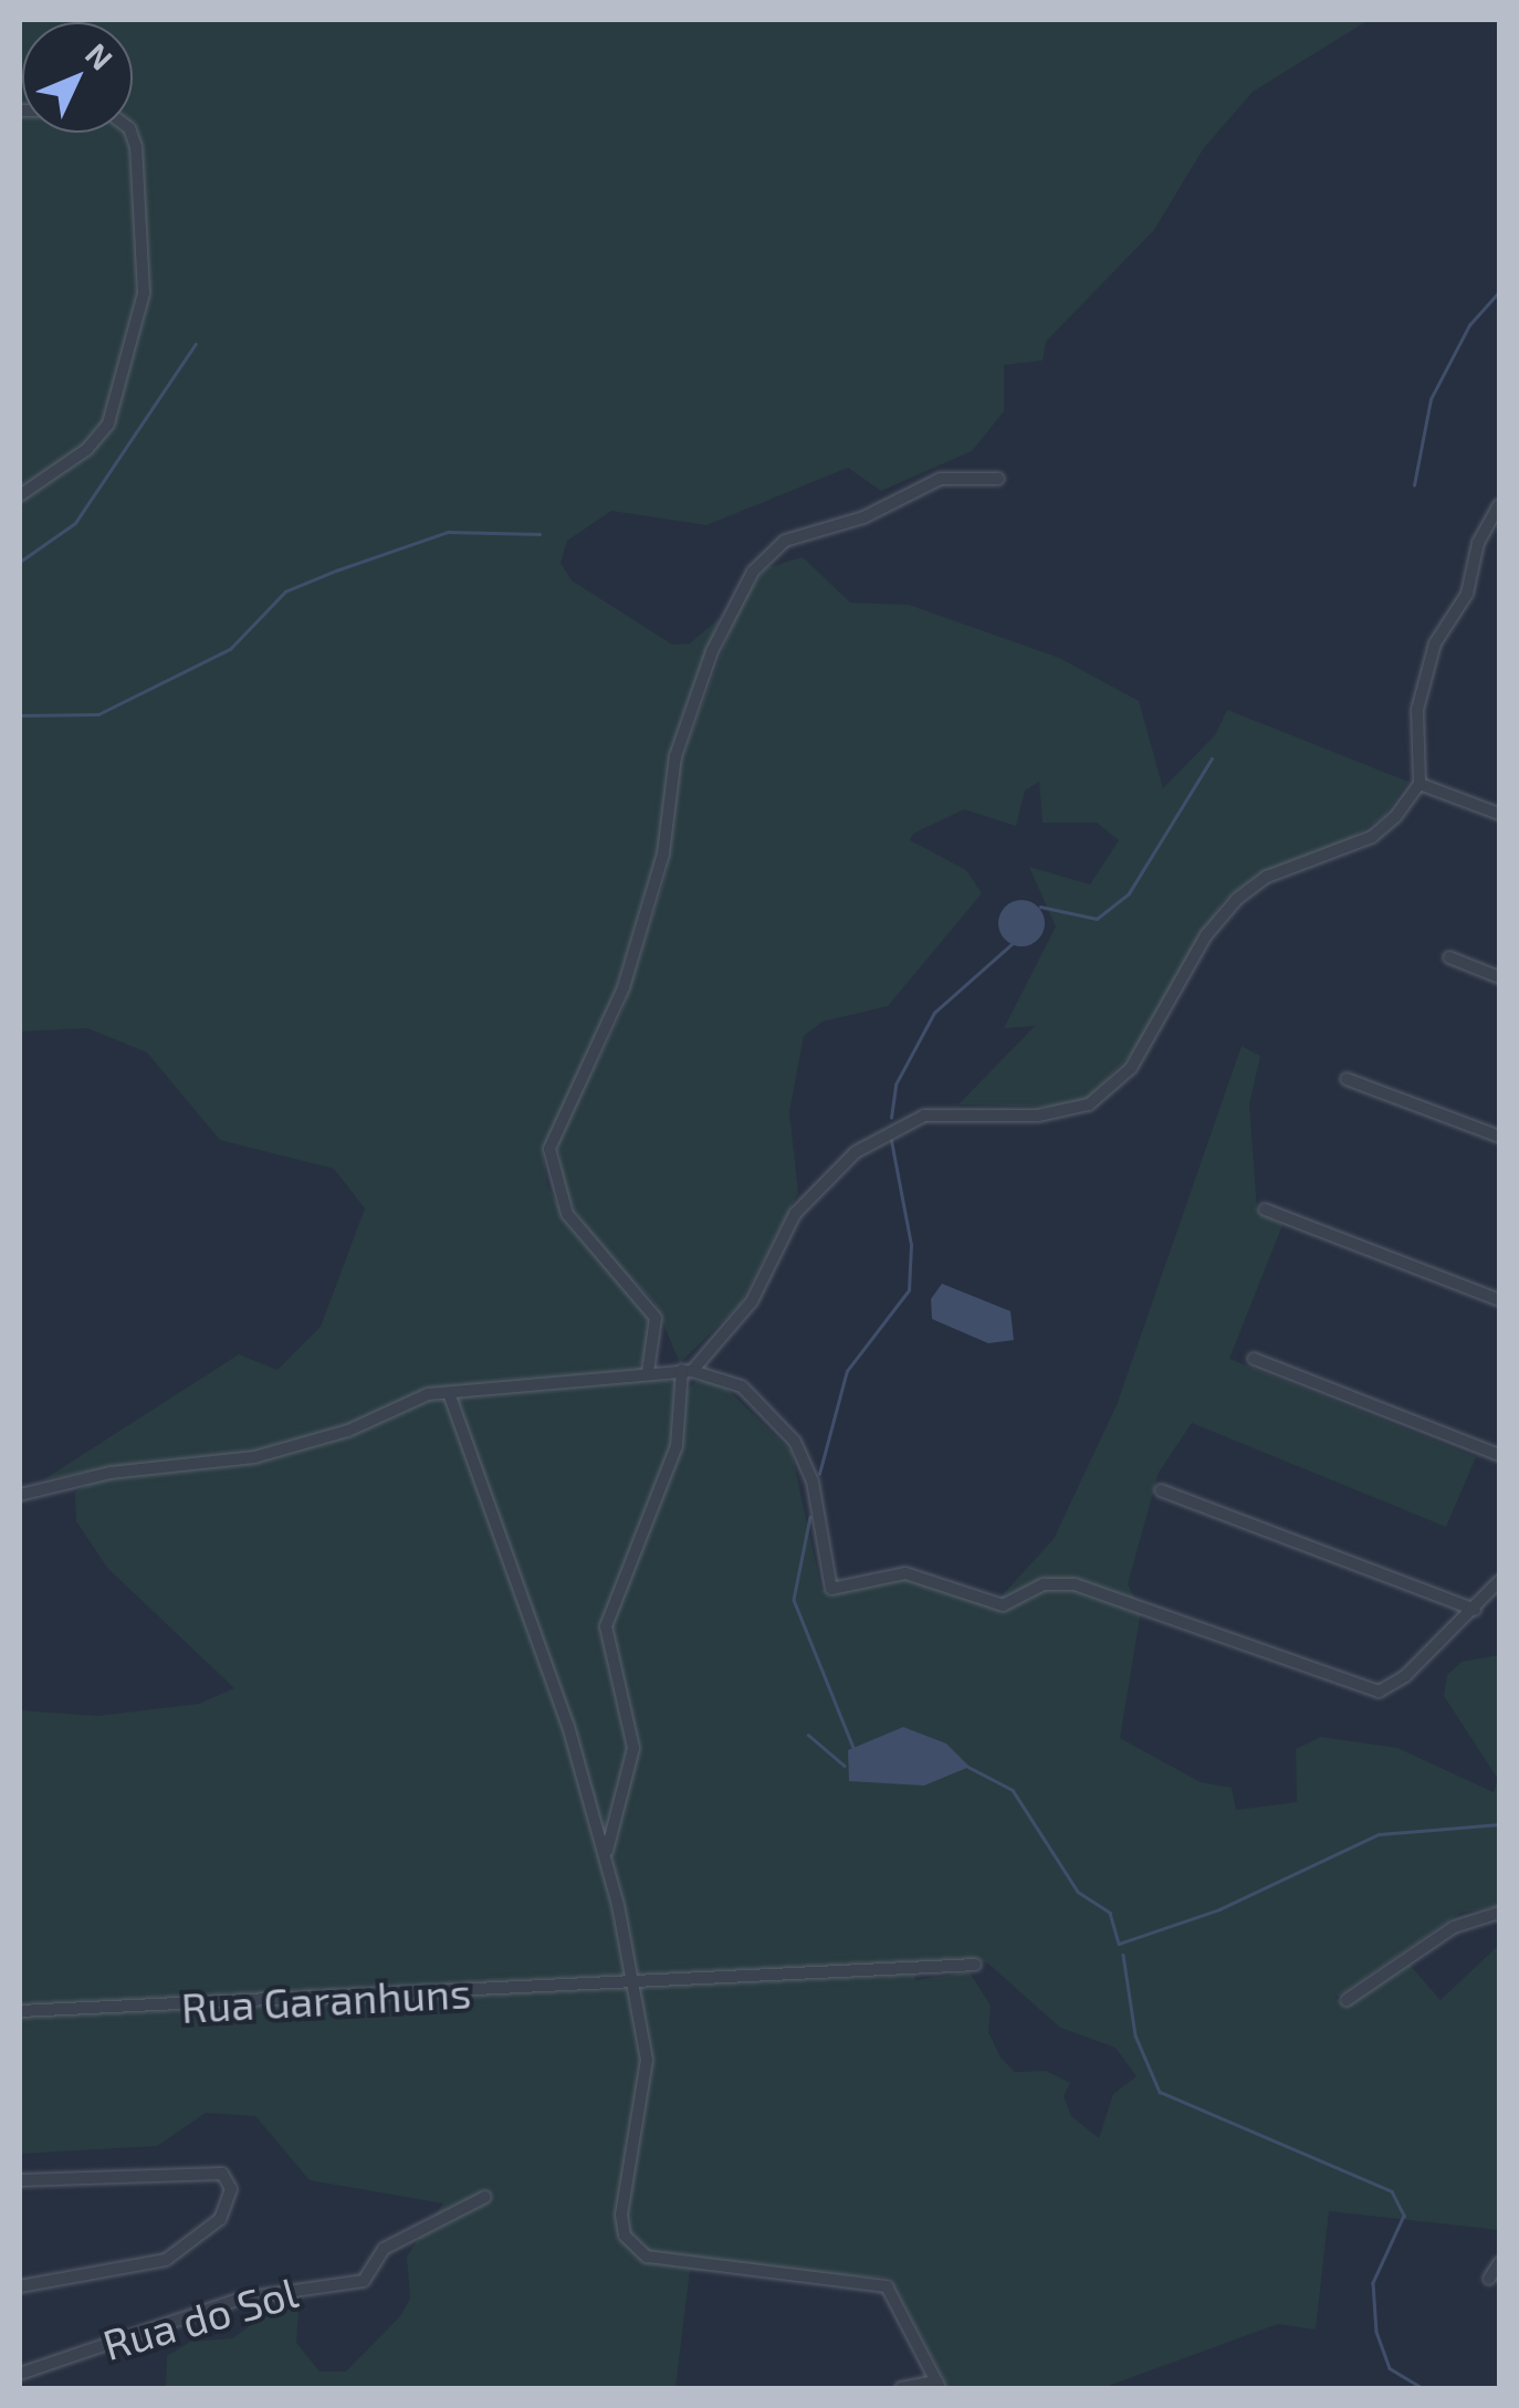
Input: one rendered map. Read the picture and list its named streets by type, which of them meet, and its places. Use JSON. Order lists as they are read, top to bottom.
{
  "streets": {
    "street": ["Rua Garanhuns", "Rua do Sol"]
  },
  "north": "top right"
}
